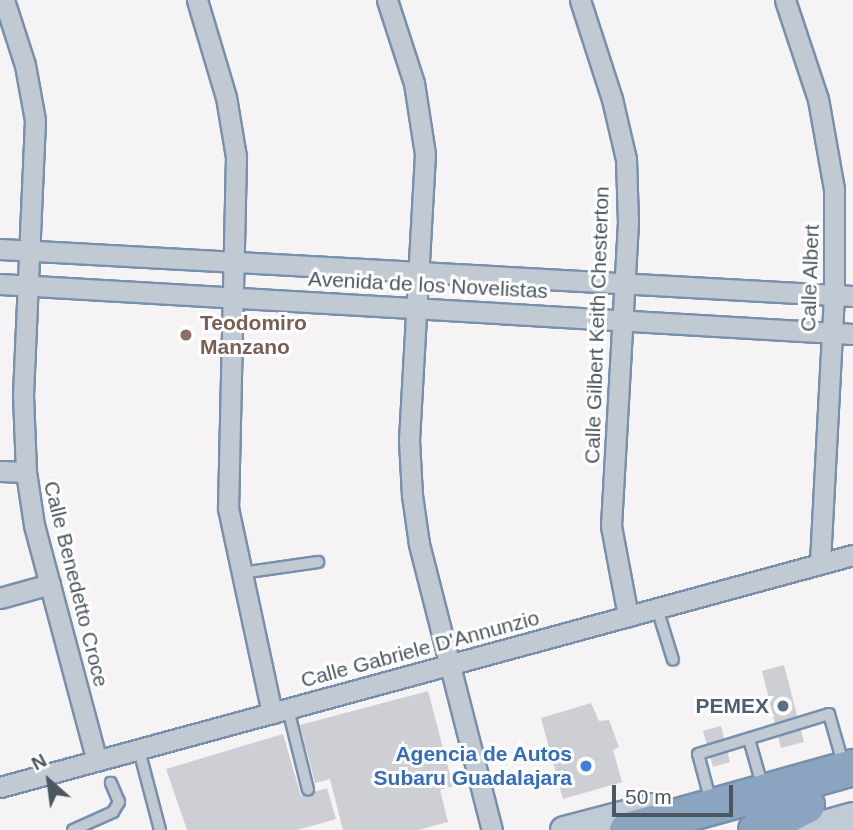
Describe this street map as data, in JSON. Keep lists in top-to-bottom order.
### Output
{
  "streets": {
    "street": [
      "Calle Albert",
      "Avenida de los Novelistas",
      "Calle Gilbert Keith Chesterton",
      "Calle Benedetto Croce",
      "Calle Gabriele D'Annunzio"
    ]
  },
  "crossings": [
    ["Calle Albert", "Avenida de los Novelistas"],
    ["Calle Albert", "Calle Gabriele D'Annunzio"],
    ["Avenida de los Novelistas", "Calle Gilbert Keith Chesterton"],
    ["Avenida de los Novelistas", "Calle Benedetto Croce"],
    ["Calle Gilbert Keith Chesterton", "Calle Gabriele D'Annunzio"],
    ["Calle Benedetto Croce", "Calle Gabriele D'Annunzio"]
  ],
  "places": ["Teodomiro Manzano", "PEMEX", "Agencia de Autos Subaru Guadalajara"],
  "scale_bar": "50 m",
  "north": "top left"
}
